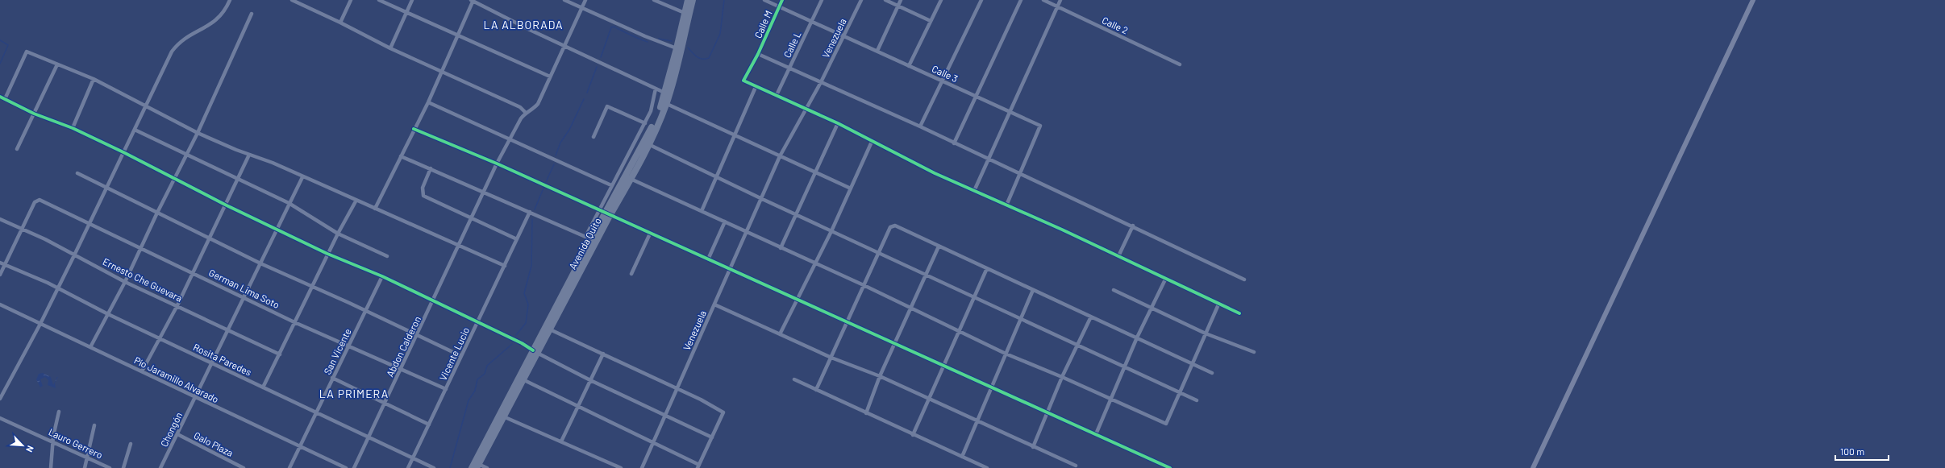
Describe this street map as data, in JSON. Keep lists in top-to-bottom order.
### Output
{
  "streets": {
    "highway": ["Avenida Quito"],
    "street": [
      "Calle M",
      "Calle 2",
      "Venezuela",
      "Calle L",
      "Calle 3",
      "Ernesto Che Guevara",
      "German Lima Soto",
      "Abdon Calderon",
      "San Vicente",
      "Vicente Lucio",
      "Rosita Paredes",
      "Pío Jaramillo Alvarado",
      "Chongón",
      "Lauro Gerrero",
      "Galo Plaza"
    ]
  },
  "crossings": [
    ["Calle M", "Calle 3"],
    ["Venezuela", "Calle 3"],
    ["Calle L", "Calle 3"],
    ["Ernesto Che Guevara", "German Lima Soto"],
    ["Ernesto Che Guevara", "Chongón"],
    ["German Lima Soto", "Abdon Calderon"],
    ["German Lima Soto", "San Vicente"],
    ["German Lima Soto", "Vicente Lucio"],
    ["German Lima Soto", "Chongón"],
    ["Abdon Calderon", "Rosita Paredes"],
    ["San Vicente", "Rosita Paredes"],
    ["San Vicente", "Pío Jaramillo Alvarado"],
    ["Vicente Lucio", "Rosita Paredes"],
    ["Rosita Paredes", "Chongón"],
    ["Pío Jaramillo Alvarado", "Chongón"],
    ["Chongón", "Galo Plaza"]
  ],
  "districts": ["LA ALBORADA", "LA PRIMERA"],
  "scale_bar": "100 m",
  "north": "bottom right"
}
